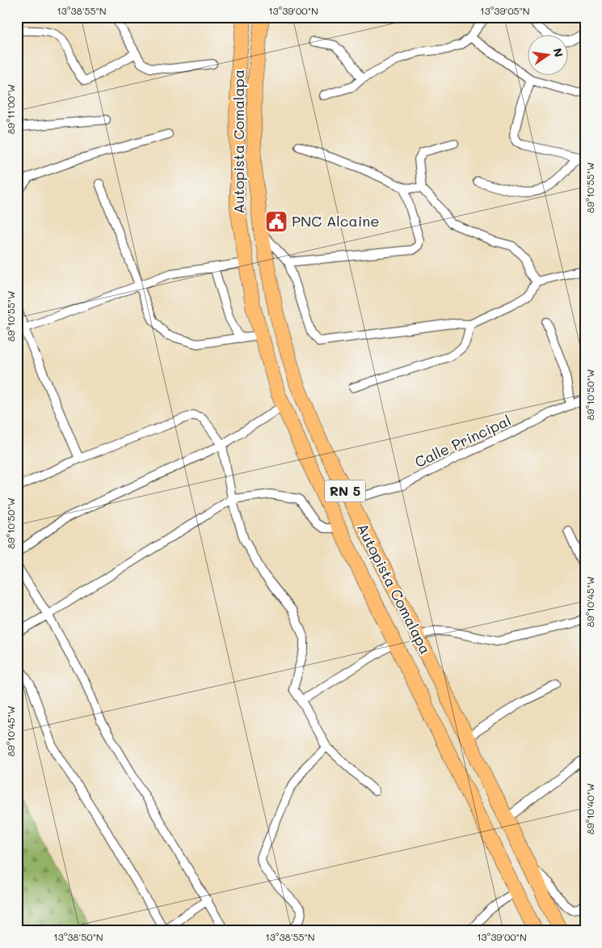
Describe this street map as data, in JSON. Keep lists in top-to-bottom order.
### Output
{
  "streets": {
    "highway": ["Autopista Comalapa", "RN 5"],
    "street": ["Calle Principal"]
  },
  "crossings": [
    ["Autopista Comalapa", "Calle Principal"]
  ],
  "places": {
    "public building": ["PNC Alcaine"]
  },
  "north": "right",
  "coordinates": [
    "13°38'55\"N",
    "13°39'00\"N",
    "13°39'05\"N",
    "89°11'00\"W",
    "89°10'55\"W",
    "89°10'50\"W",
    "89°10'45\"W",
    "89°10'40\"W",
    "13°38'50\"N"
  ]
}
